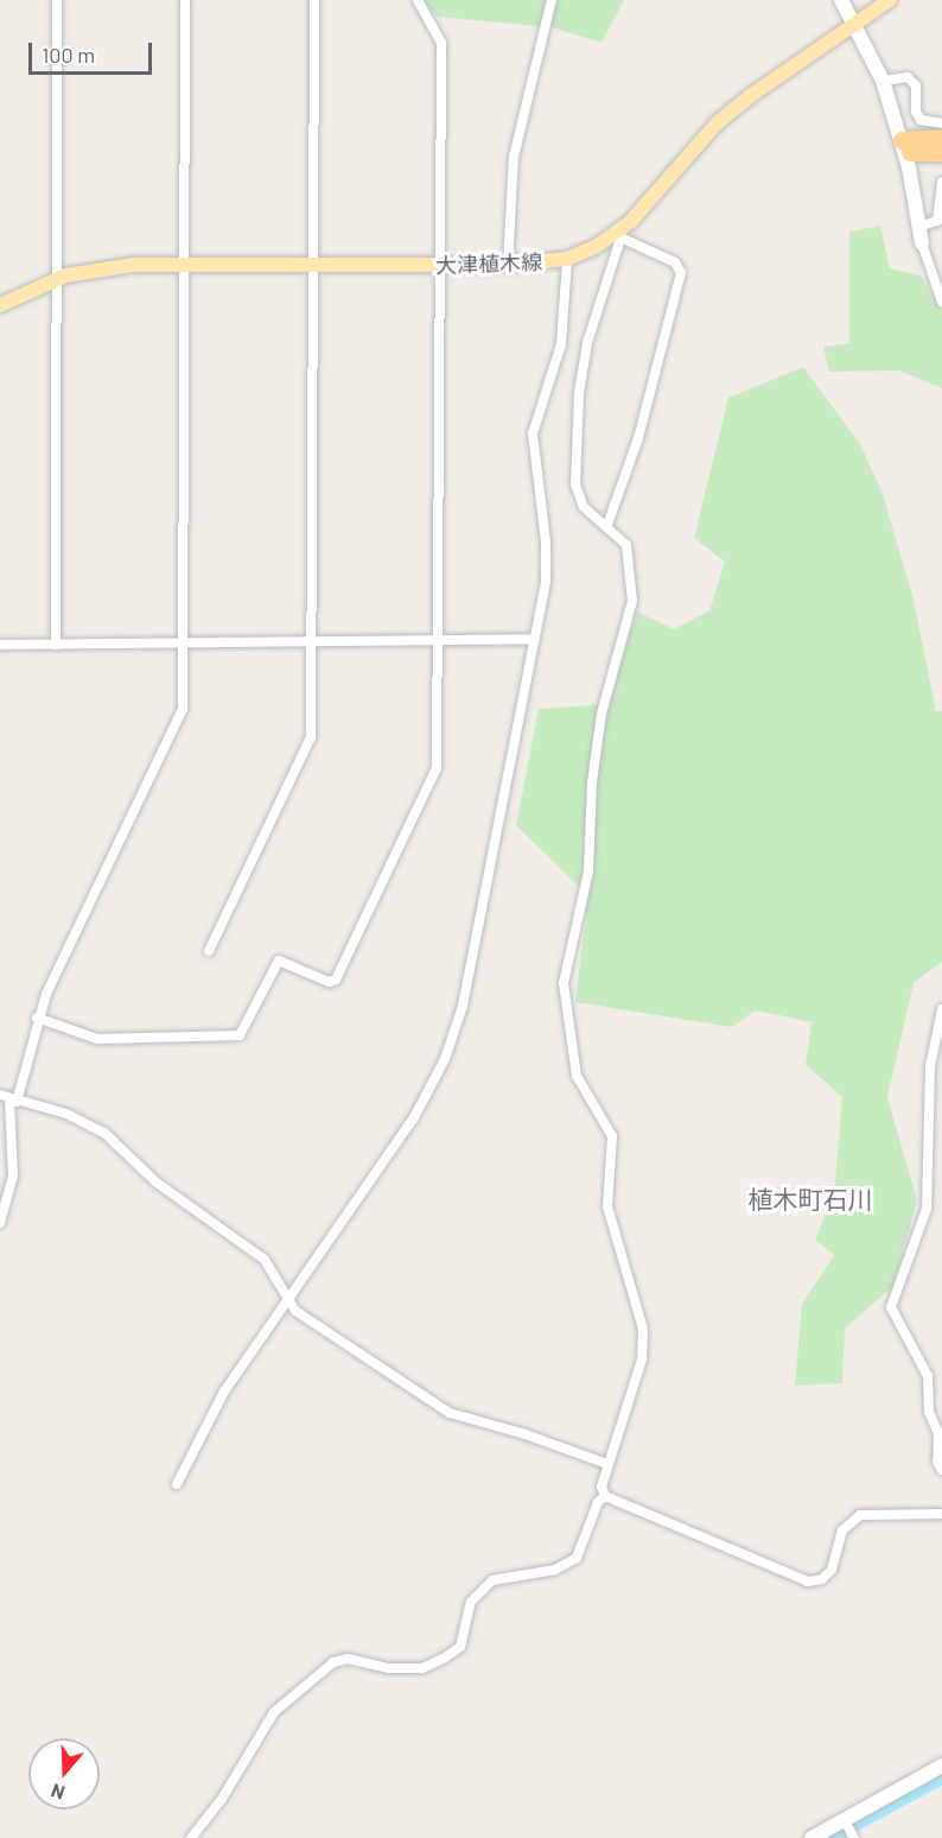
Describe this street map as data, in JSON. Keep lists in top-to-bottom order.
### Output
{
  "streets": {
    "main road": ["大津植木線"]
  },
  "districts": ["植木町石川"],
  "scale_bar": "100 m",
  "north": "bottom"
}
